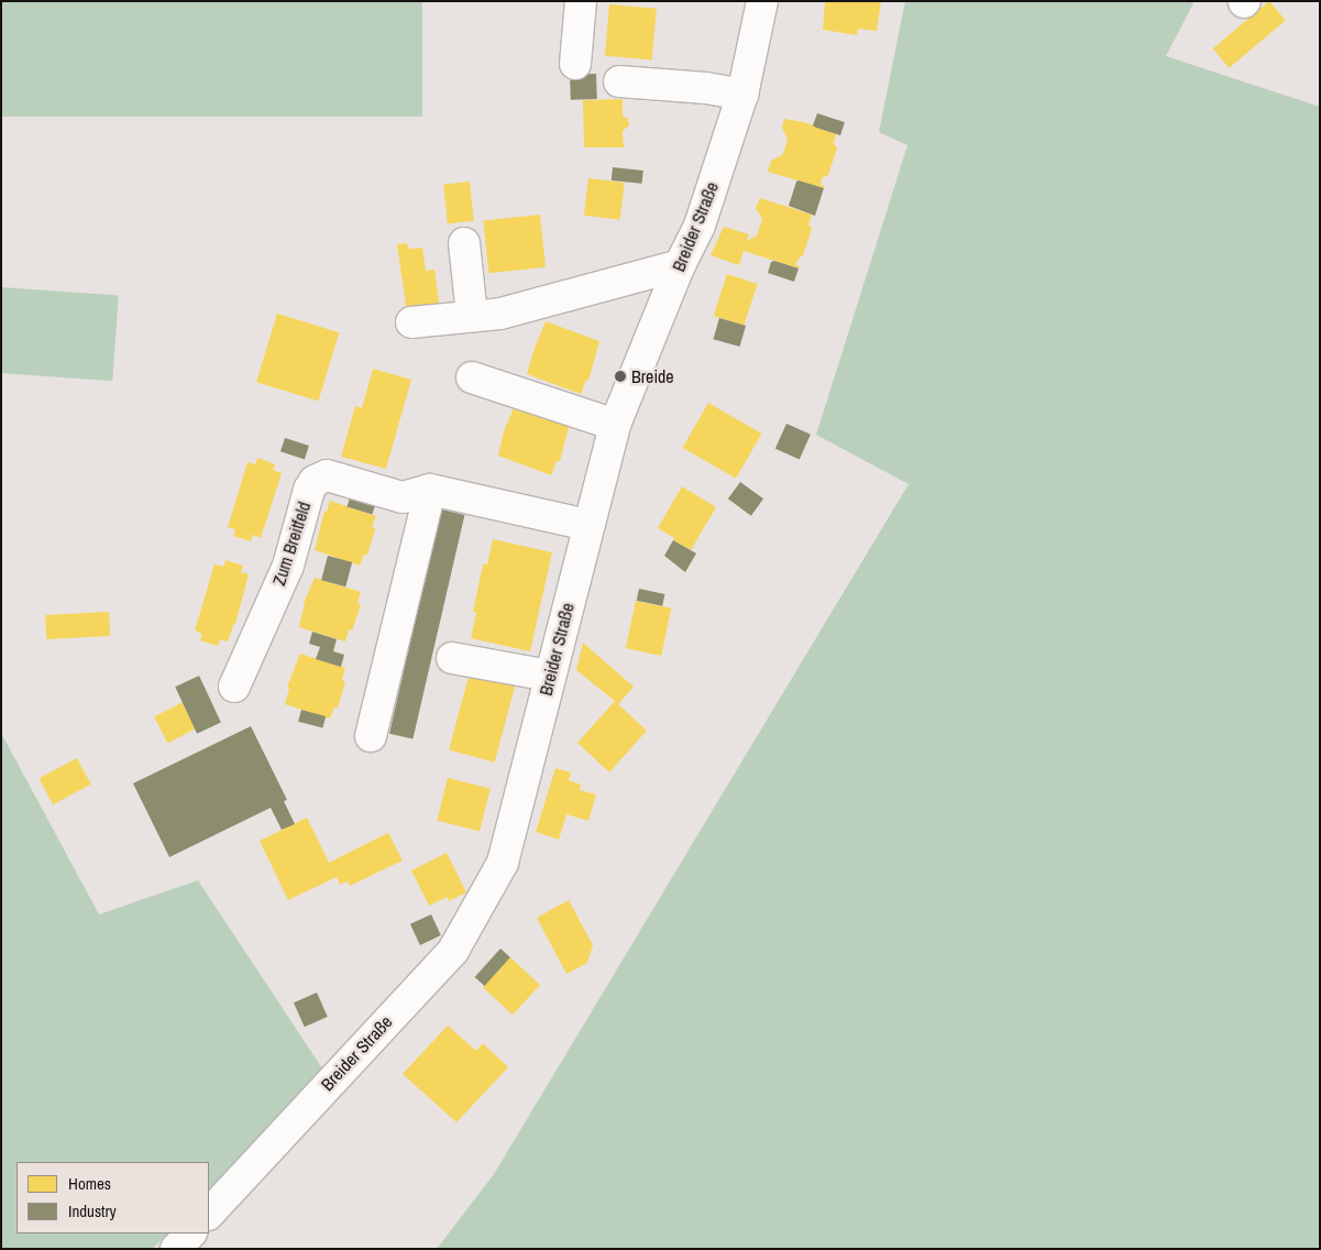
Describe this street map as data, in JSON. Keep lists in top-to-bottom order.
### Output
{
  "streets": {
    "street": ["Breider Straße", "Zum Breitfeld"]
  },
  "crossings": [
    ["Breider Straße", "Zum Breitfeld"]
  ],
  "places": ["Breide"],
  "legend": ["Homes", "Industry"]
}
